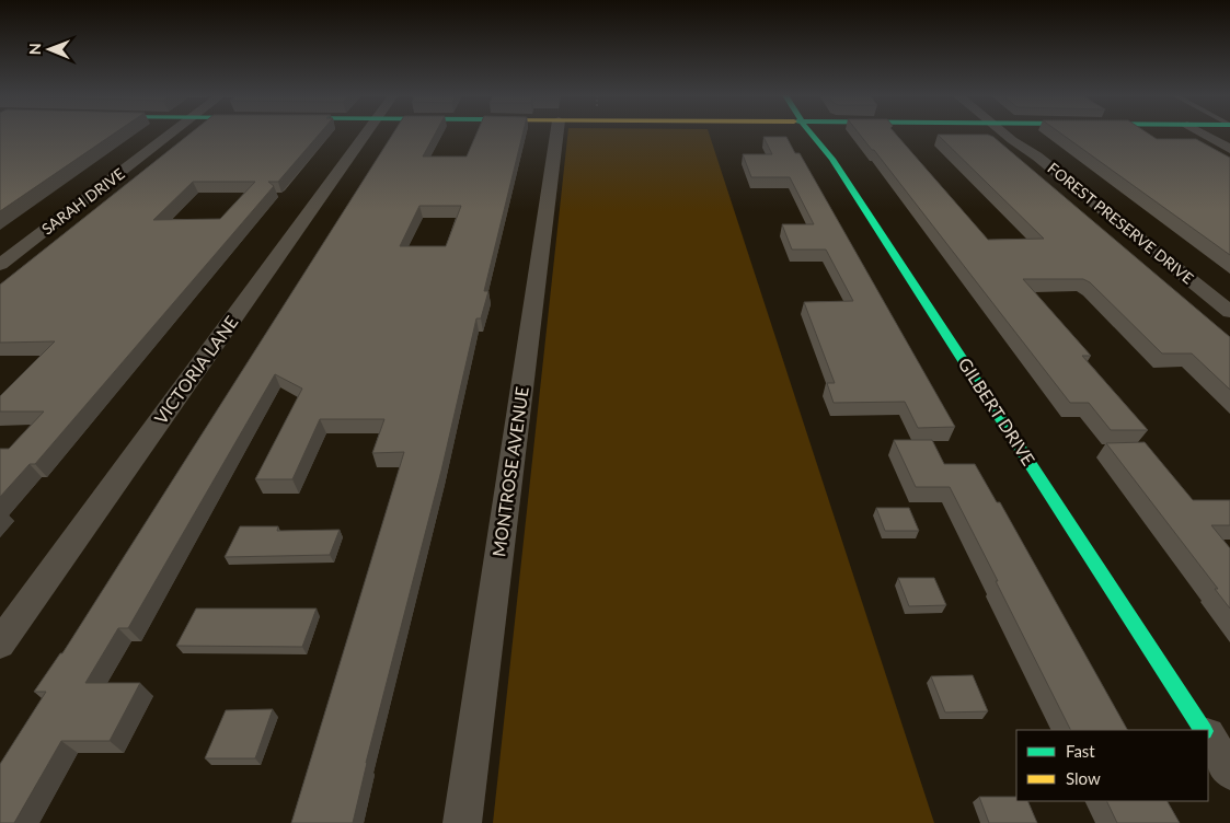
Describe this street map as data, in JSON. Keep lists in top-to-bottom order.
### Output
{
  "streets": {
    "street": [
      "SARAH DRIVE",
      "FOREST PRESERVE DRIVE",
      "VICTORIA LANE",
      "GILBERT DRIVE",
      "MONTROSE AVENUE"
    ]
  },
  "legend": ["Fast", "Slow"],
  "north": "left"
}
